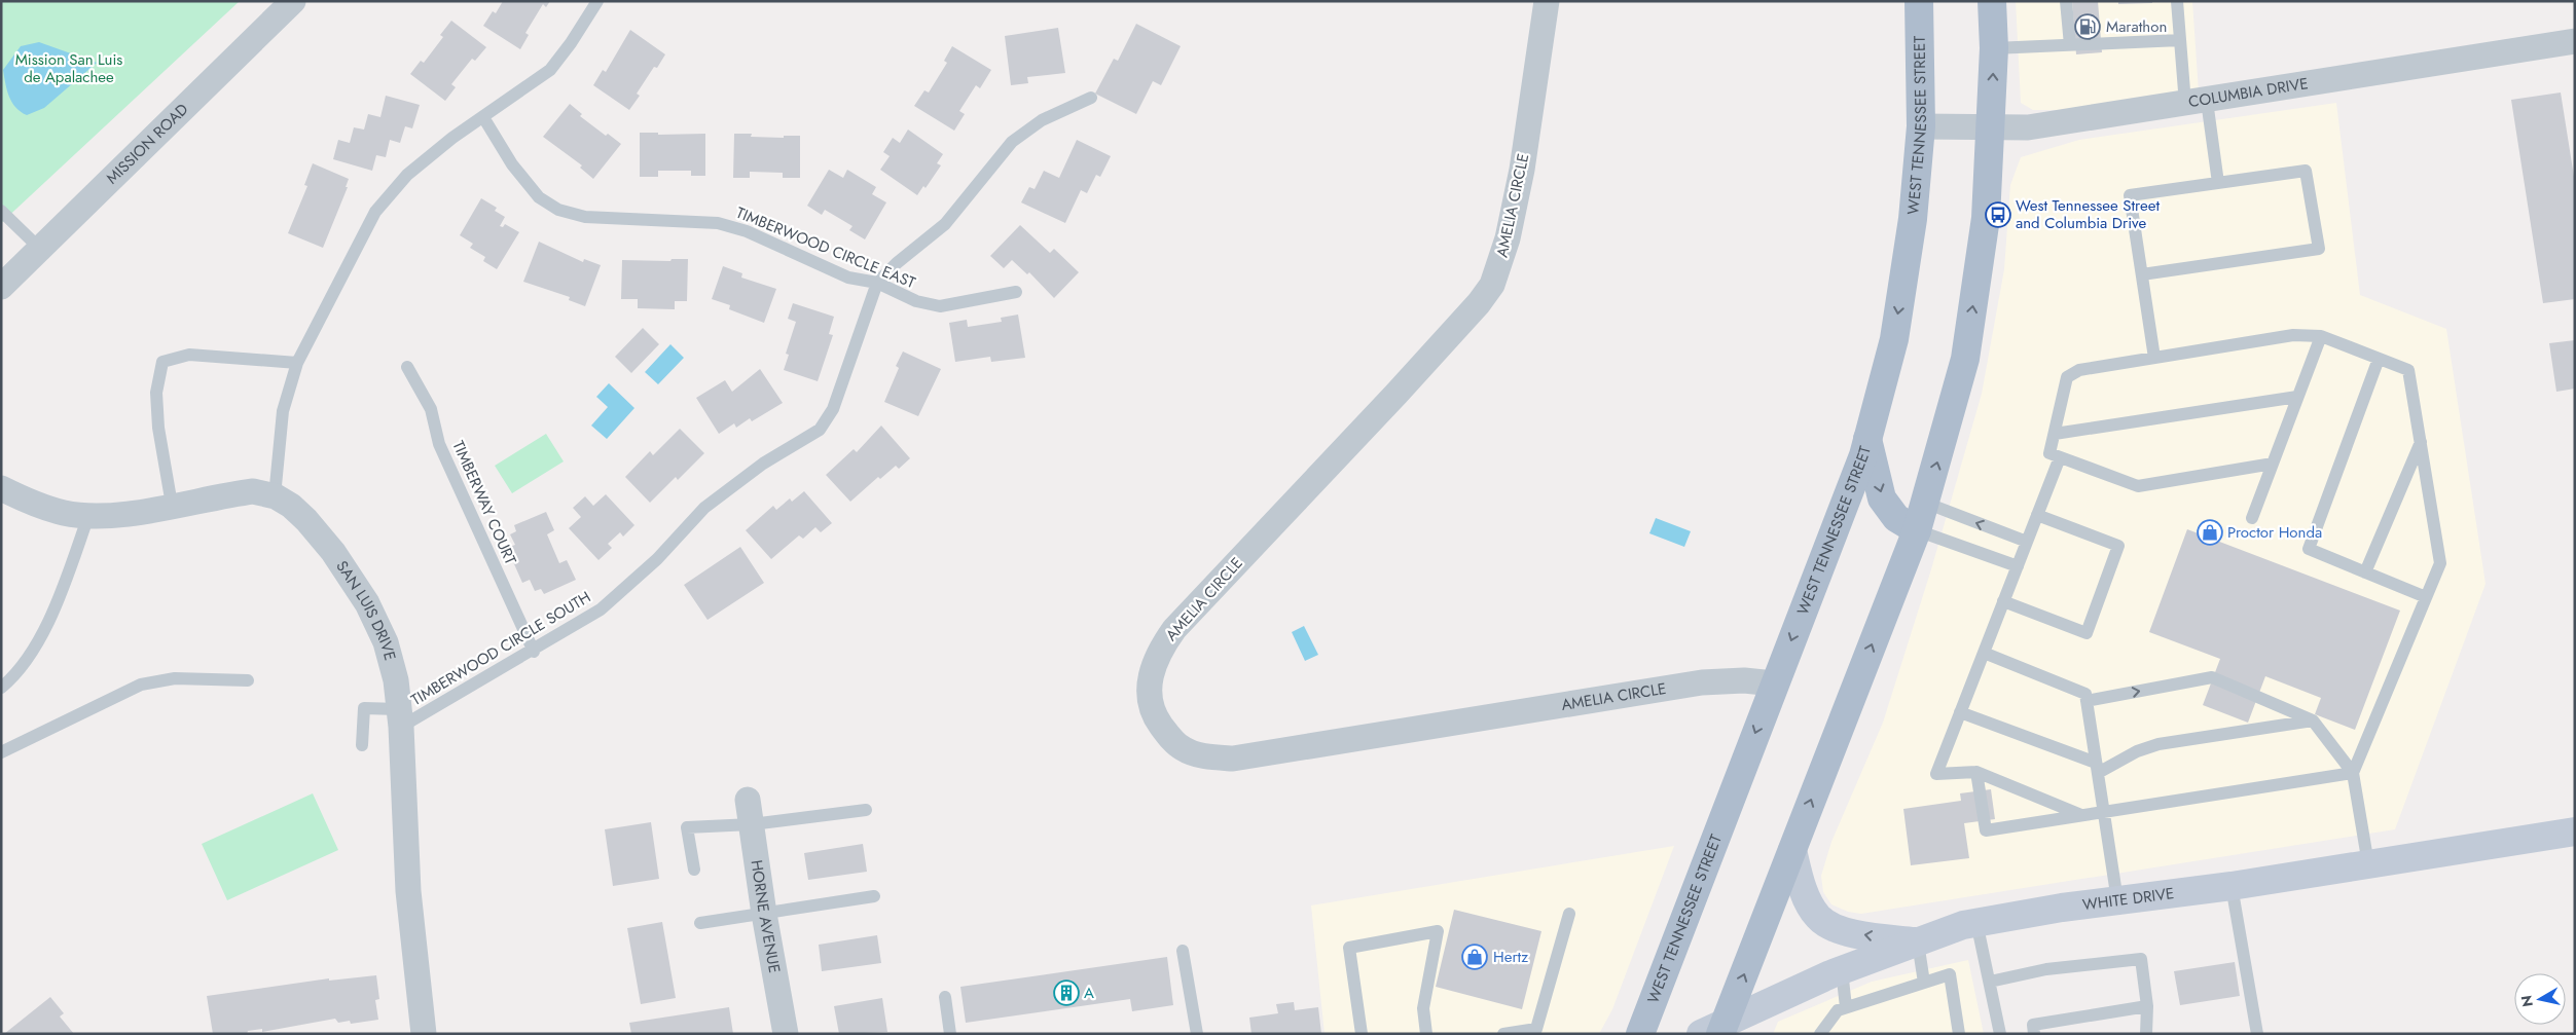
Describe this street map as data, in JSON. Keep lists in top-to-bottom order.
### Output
{
  "streets": {
    "main road": ["WEST TENNESSEE STREET"],
    "street": [
      "COLUMBIA DRIVE",
      "MISSION ROAD",
      "AMELIA CIRCLE",
      "SAN LUIS DRIVE",
      "WHITE DRIVE",
      "HORNE AVENUE"
    ],
    "lane": ["TIMBERWOOD CIRCLE EAST", "TIMBERWAY COURT", "TIMBERWOOD CIRCLE SOUTH"]
  },
  "crossings": [
    ["COLUMBIA DRIVE", "WEST TENNESSEE STREET"],
    ["WEST TENNESSEE STREET", "AMELIA CIRCLE"],
    ["TIMBERWOOD CIRCLE EAST", "TIMBERWOOD CIRCLE SOUTH"],
    ["TIMBERWAY COURT", "TIMBERWOOD CIRCLE SOUTH"],
    ["SAN LUIS DRIVE", "TIMBERWOOD CIRCLE SOUTH"]
  ],
  "parks": ["Mission San Luis de Apalachee"],
  "places": {
    "fuel station": ["Marathon"],
    "bus stop": ["West Tennessee Street and Columbia Drive"],
    "shop": ["Proctor Honda", "Hertz"],
    "building": ["A"]
  },
  "north": "left"
}
